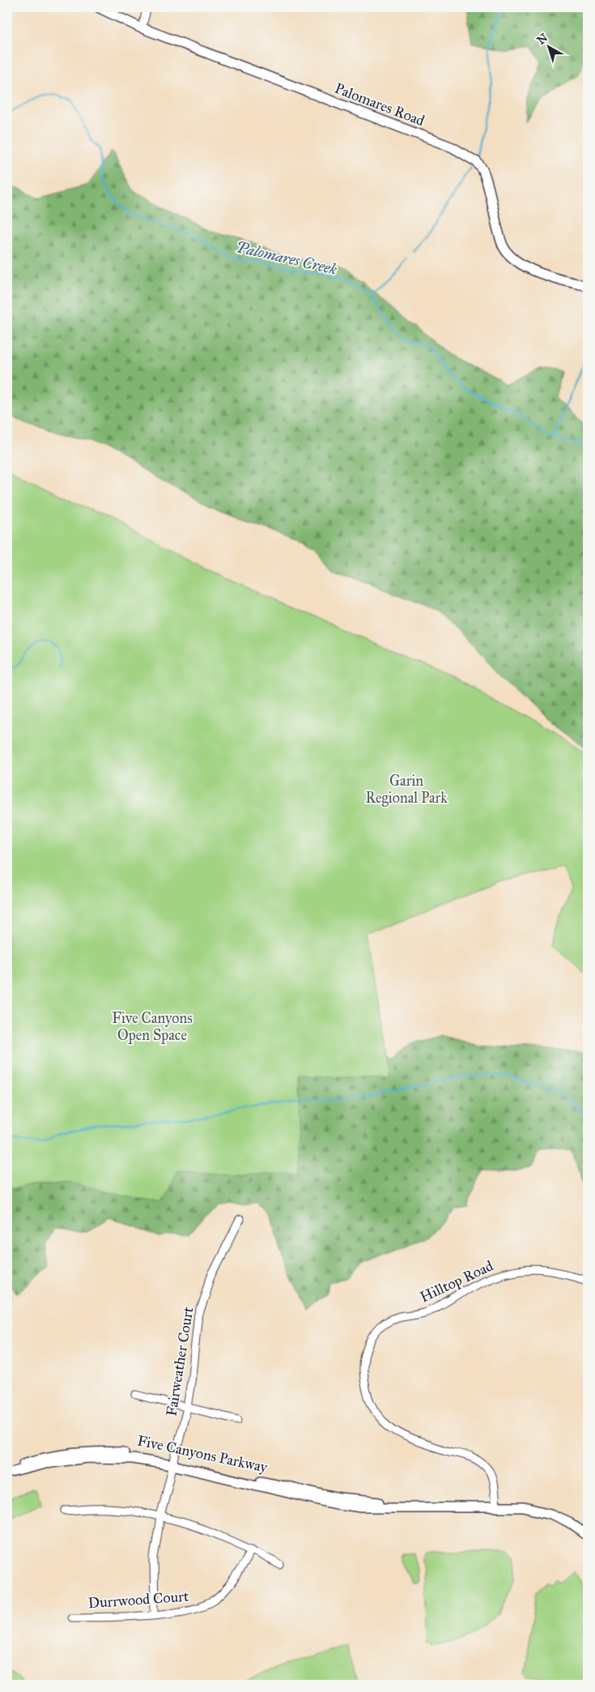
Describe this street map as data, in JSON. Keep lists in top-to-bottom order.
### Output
{
  "streets": {
    "main road": ["Palomares Road", "Five Canyons Parkway"],
    "street": ["Hilltop Road", "Fairweather Court", "Durrwood Court"]
  },
  "crossings": [
    ["Hilltop Road", "Five Canyons Parkway"],
    ["Fairweather Court", "Five Canyons Parkway"],
    ["Fairweather Court", "Durrwood Court"]
  ],
  "water": ["Palomares Creek"],
  "parks": ["Garin Regional Park", "Five Canyons Open Space"],
  "north": "top left"
}
